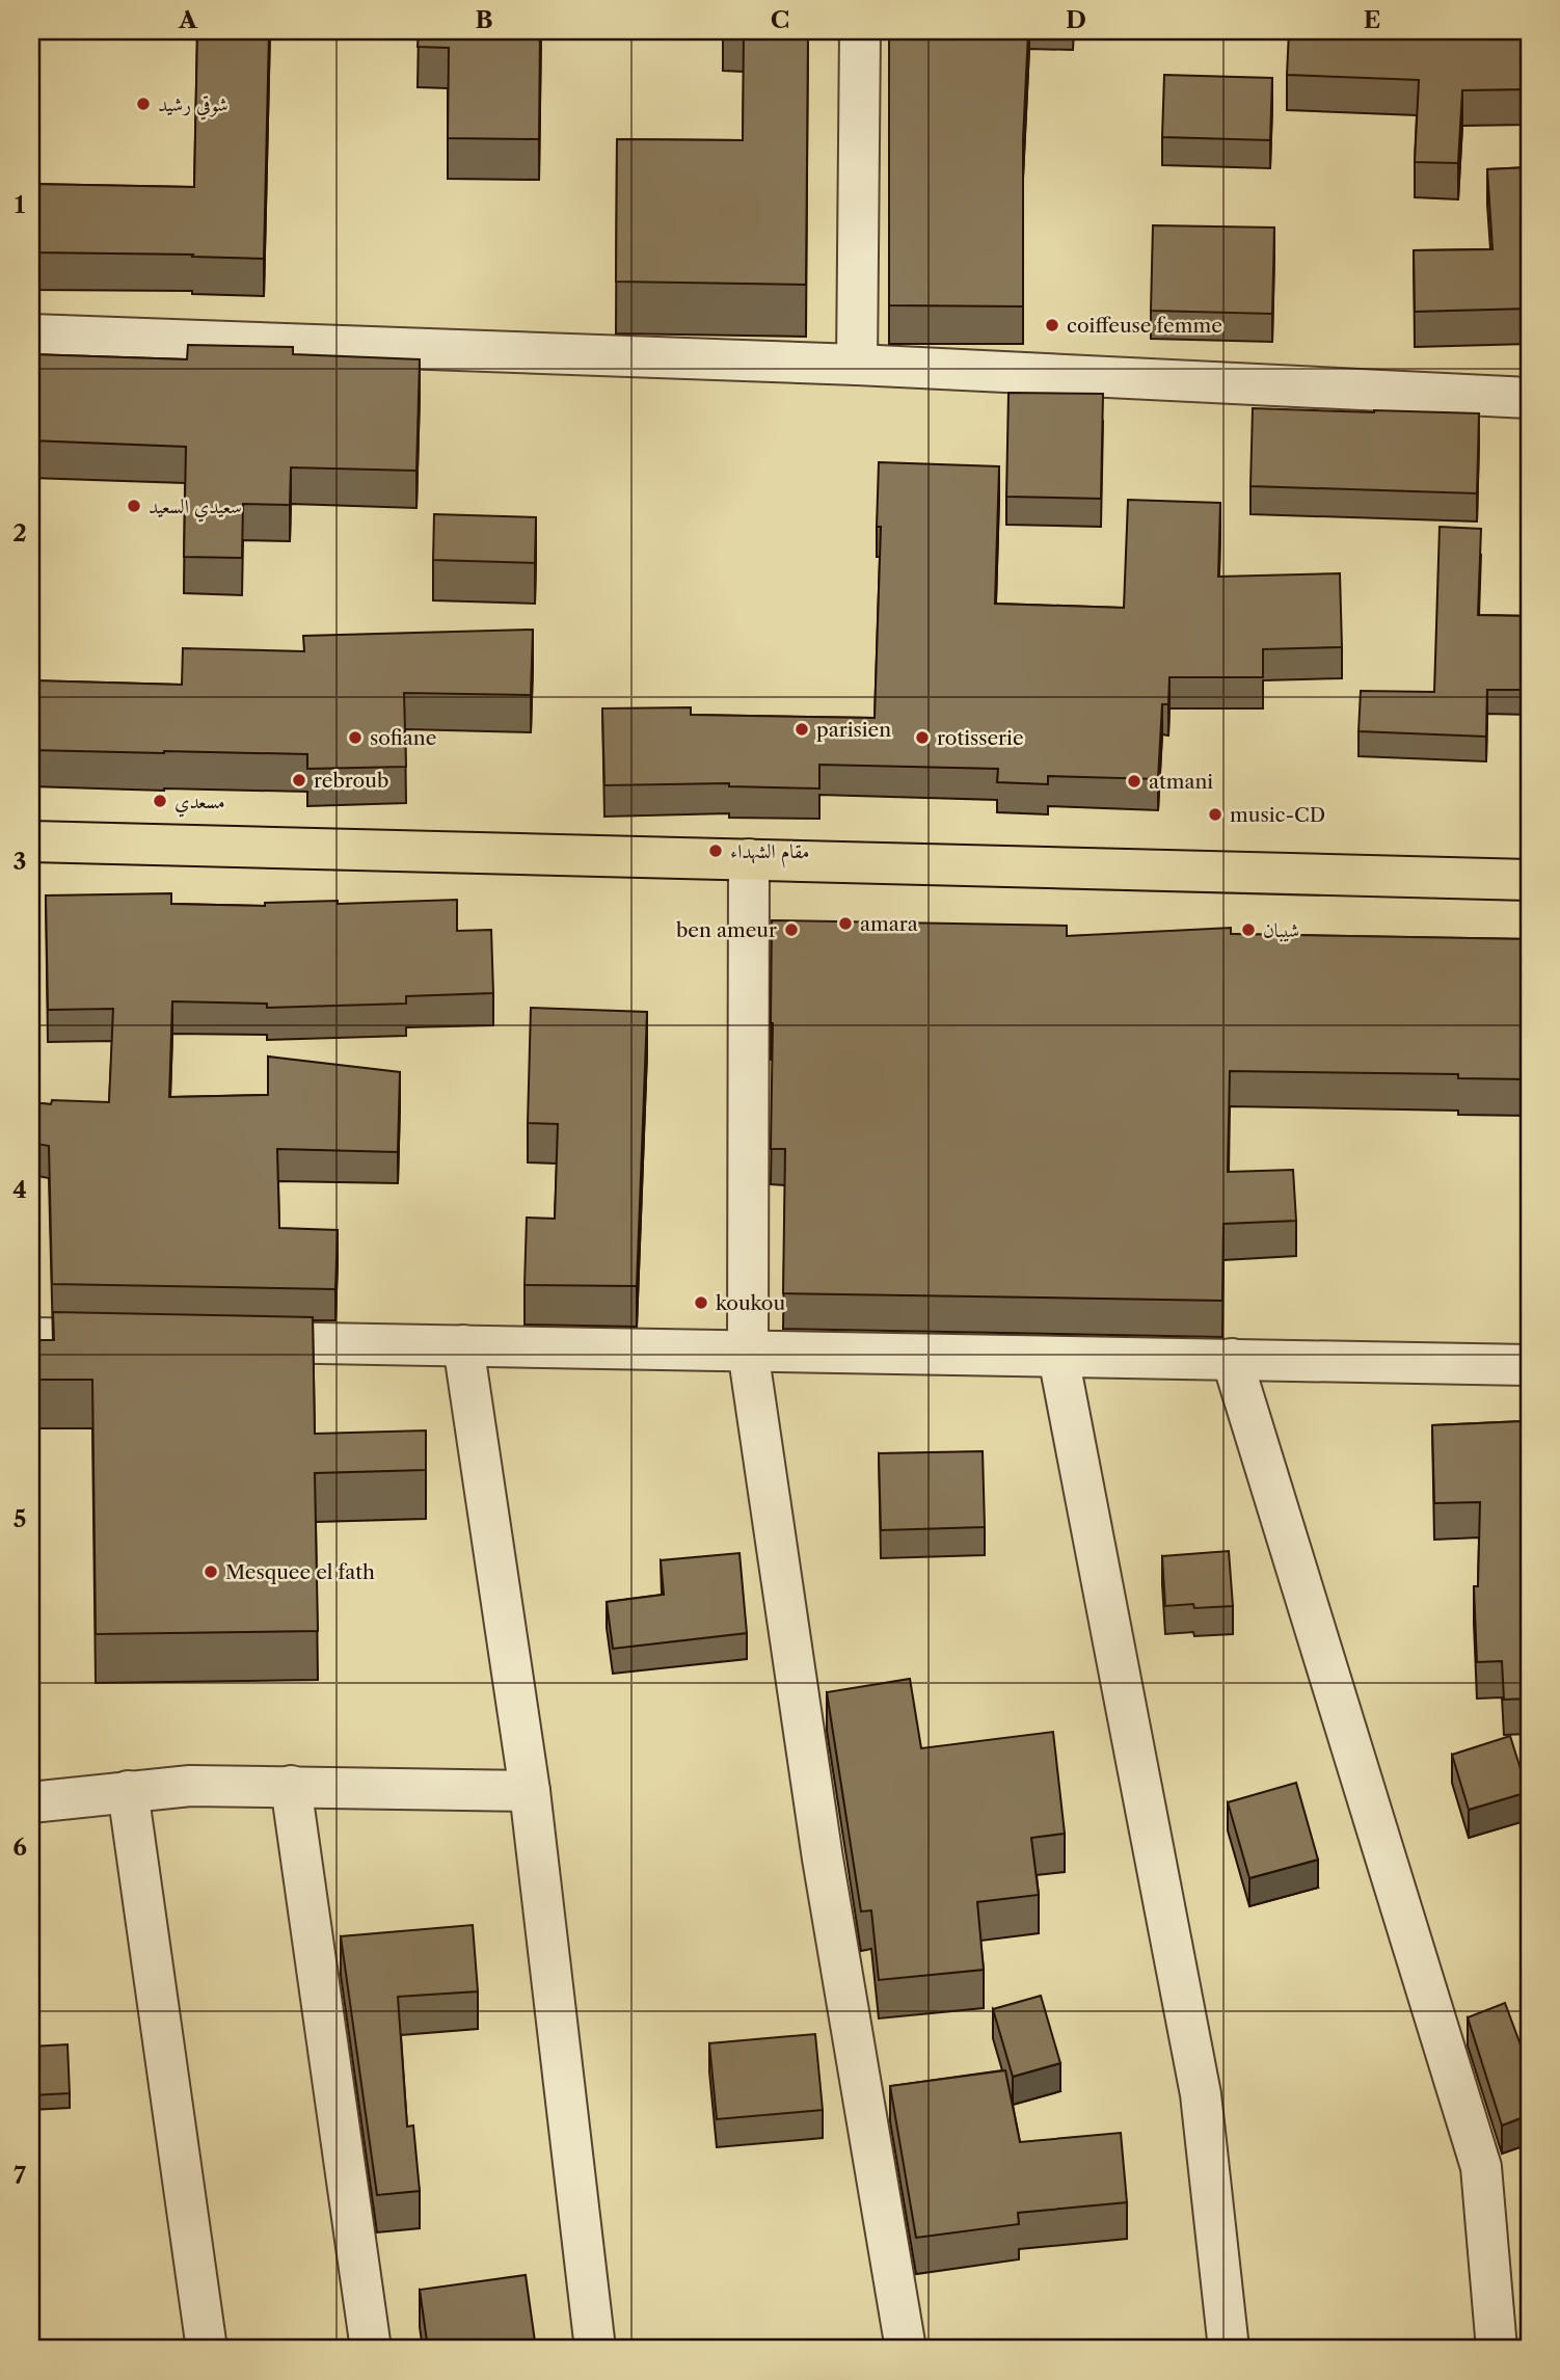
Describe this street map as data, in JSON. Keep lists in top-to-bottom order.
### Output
{
  "places": [
    "شوقي رشيد",
    "coiffeuse femme",
    "سعيدي السعيد",
    "parisien",
    "sofiane",
    "rotisserie",
    "rebroub",
    "atmani",
    "مسعدي",
    "music-CD",
    "مقام الشهداء",
    "amara",
    "ben ameur",
    "شيبان",
    "koukou",
    "Mesquee el fath"
  ],
  "grid": {
    "columns": [
      "A",
      "B",
      "C",
      "D",
      "E"
    ],
    "rows": [
      "1",
      "2",
      "3",
      "4",
      "5",
      "6",
      "7"
    ]
  }
}
